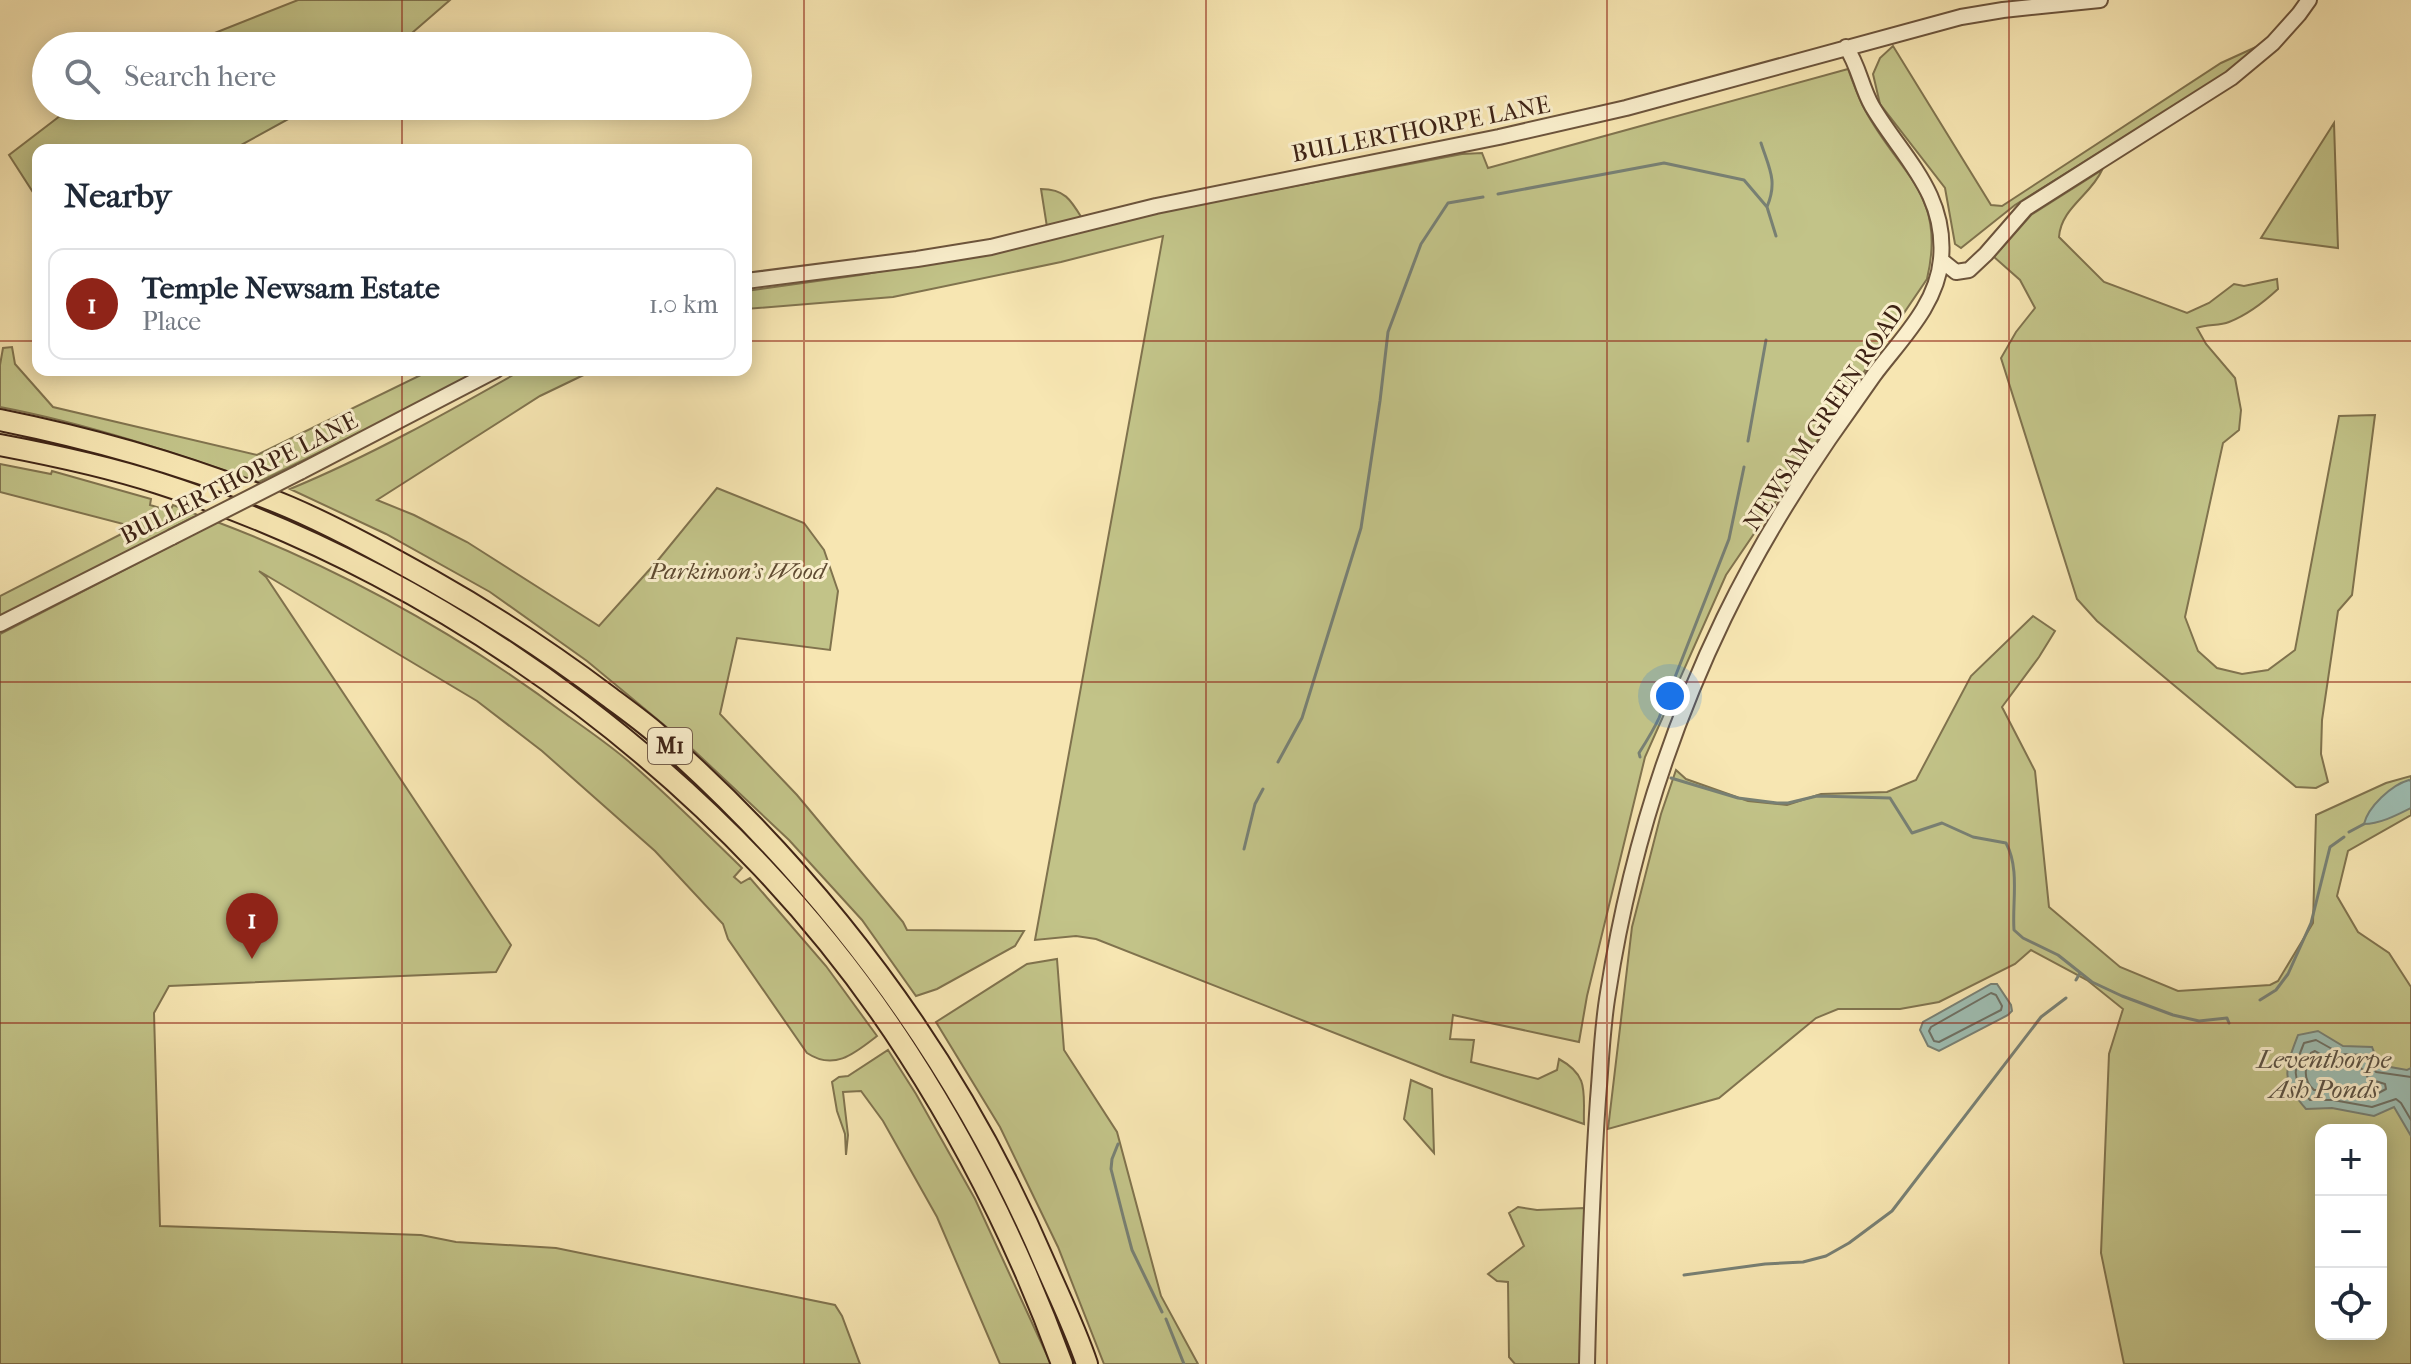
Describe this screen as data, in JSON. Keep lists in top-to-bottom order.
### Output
{
  "streets": {
    "highway": ["M1"],
    "street": ["BULLERTHORPE LANE", "NEWSAM GREEN ROAD"]
  },
  "water": ["Leventhorpe Ash Ponds"],
  "parks": ["Parkinson's Wood"],
  "page": {
    "search": "Search here",
    "heading": "Nearby",
    "list": [
      {
        "mark": "1",
        "name": "Temple Newsam Estate",
        "note": "Place",
        "value": "1.0 km"
      }
    ],
    "pins": "1",
    "map_buttons": ["+", "−"]
  }
}
